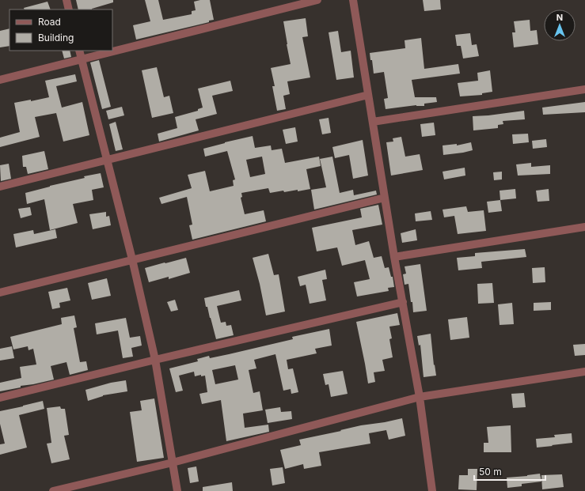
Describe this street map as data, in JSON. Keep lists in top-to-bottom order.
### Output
{
  "legend": ["Road", "Building"],
  "scale_bar": "50 m",
  "north": "top"
}
